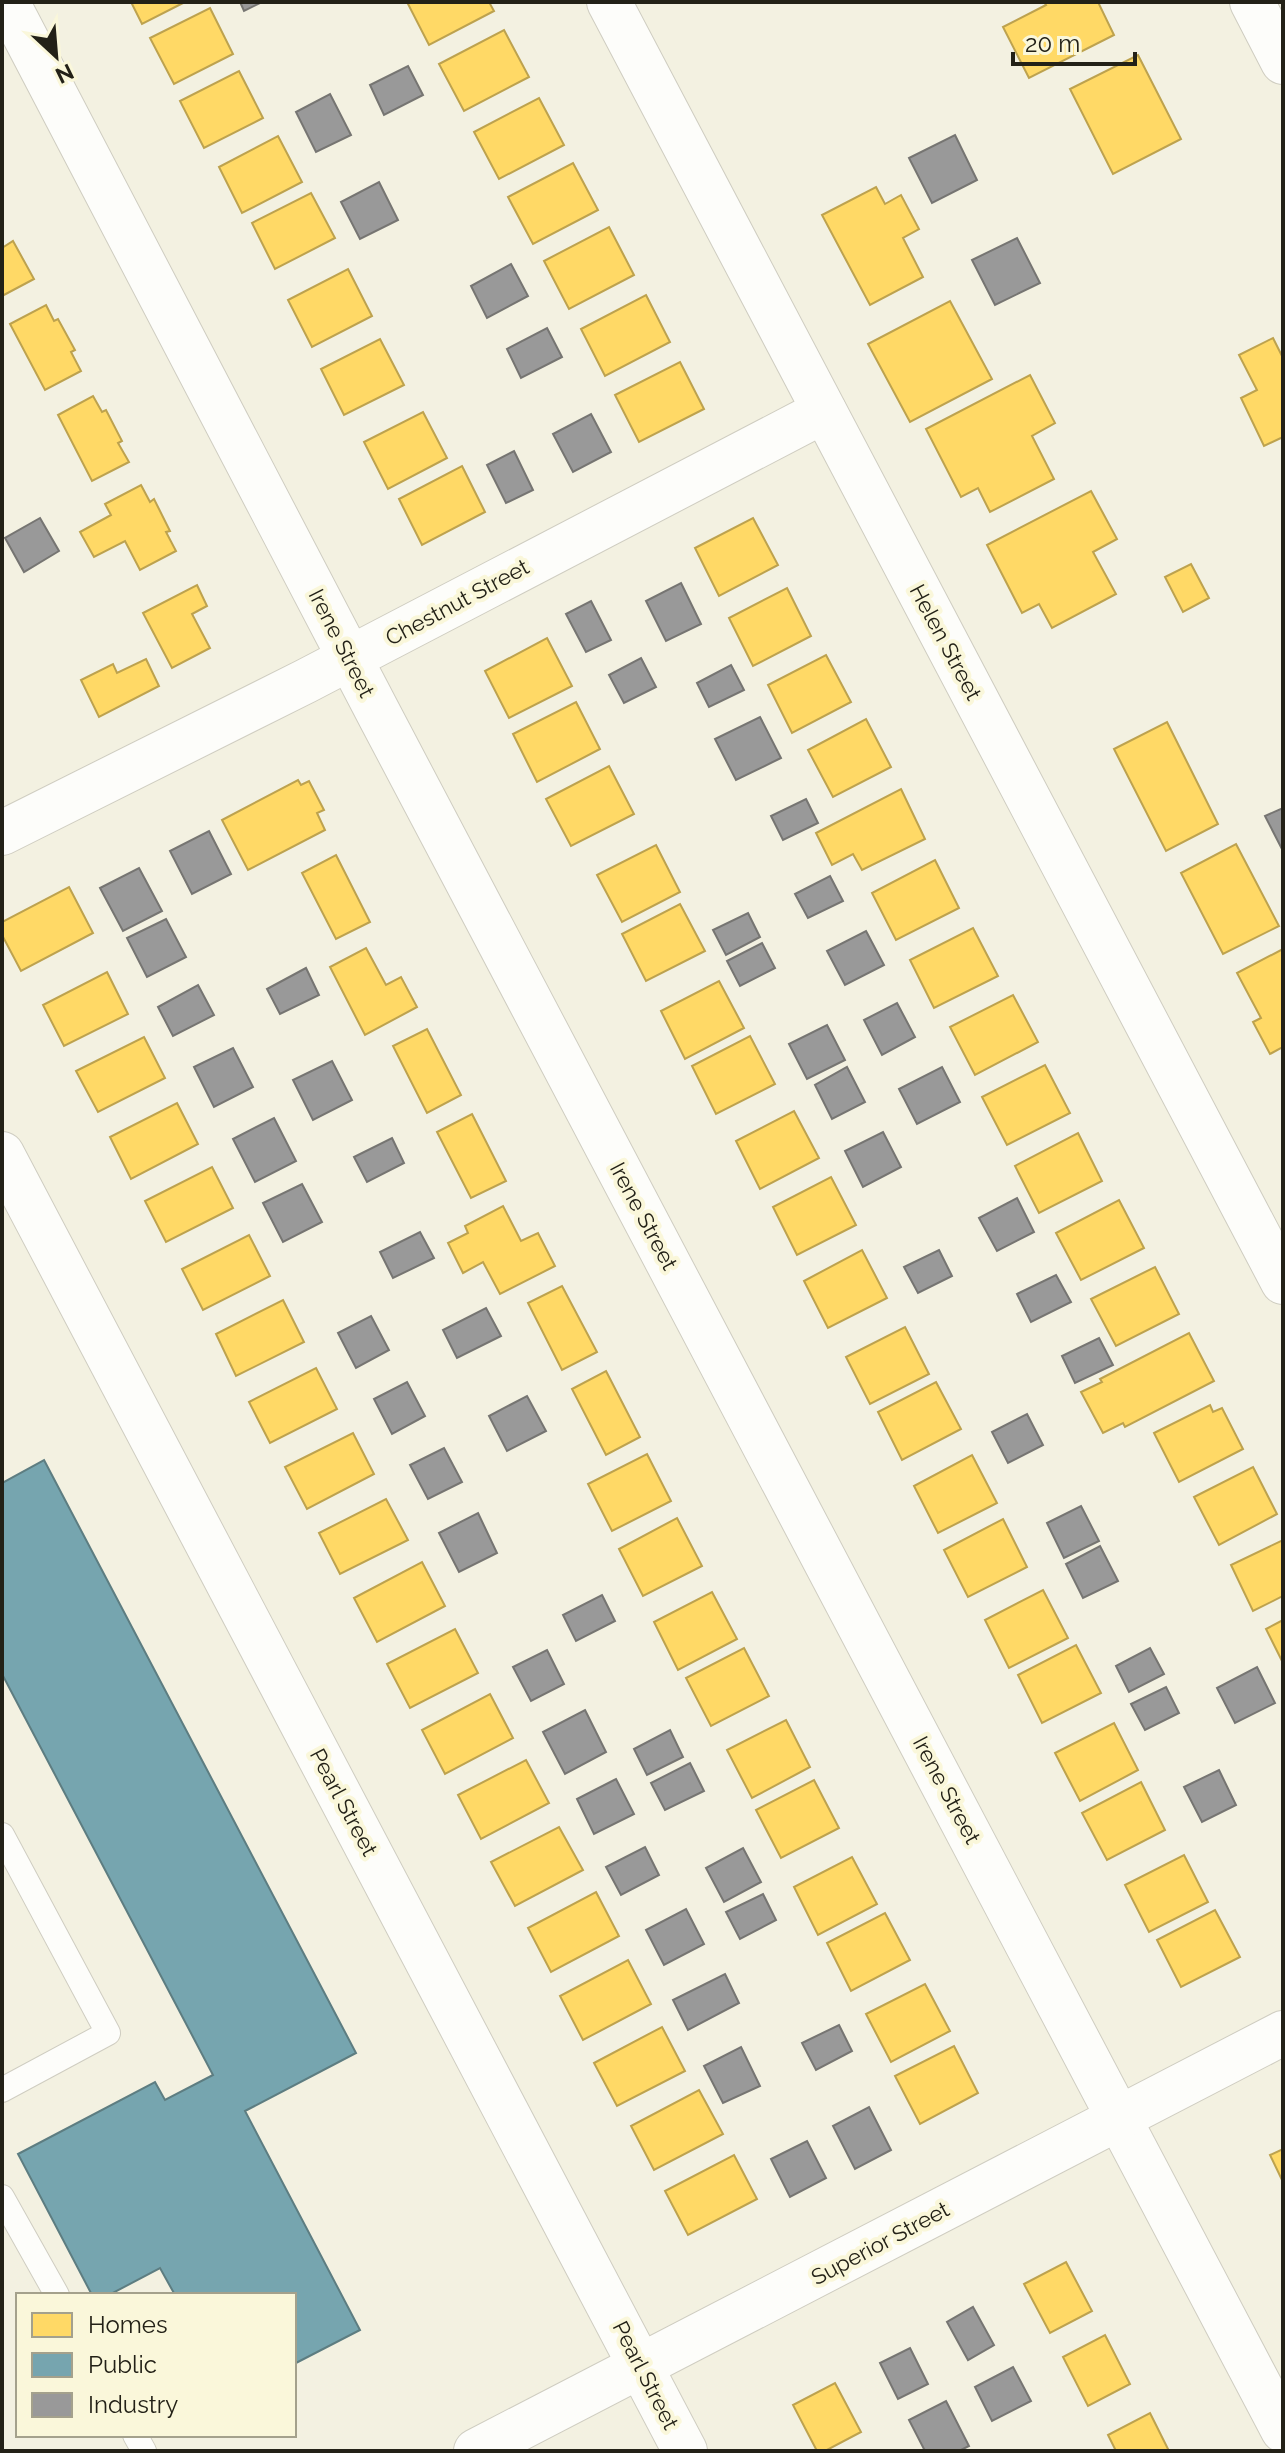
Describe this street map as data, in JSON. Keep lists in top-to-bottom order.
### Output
{
  "streets": {
    "street": [
      "Chestnut Street",
      "Helen Street",
      "Irene Street",
      "Pearl Street",
      "Superior Street"
    ]
  },
  "crossings": [
    ["Chestnut Street", "Helen Street"],
    ["Chestnut Street", "Irene Street"],
    ["Irene Street", "Superior Street"],
    ["Pearl Street", "Superior Street"]
  ],
  "legend": ["Homes", "Public", "Industry"],
  "scale_bar": "20 m",
  "north": "bottom right"
}
